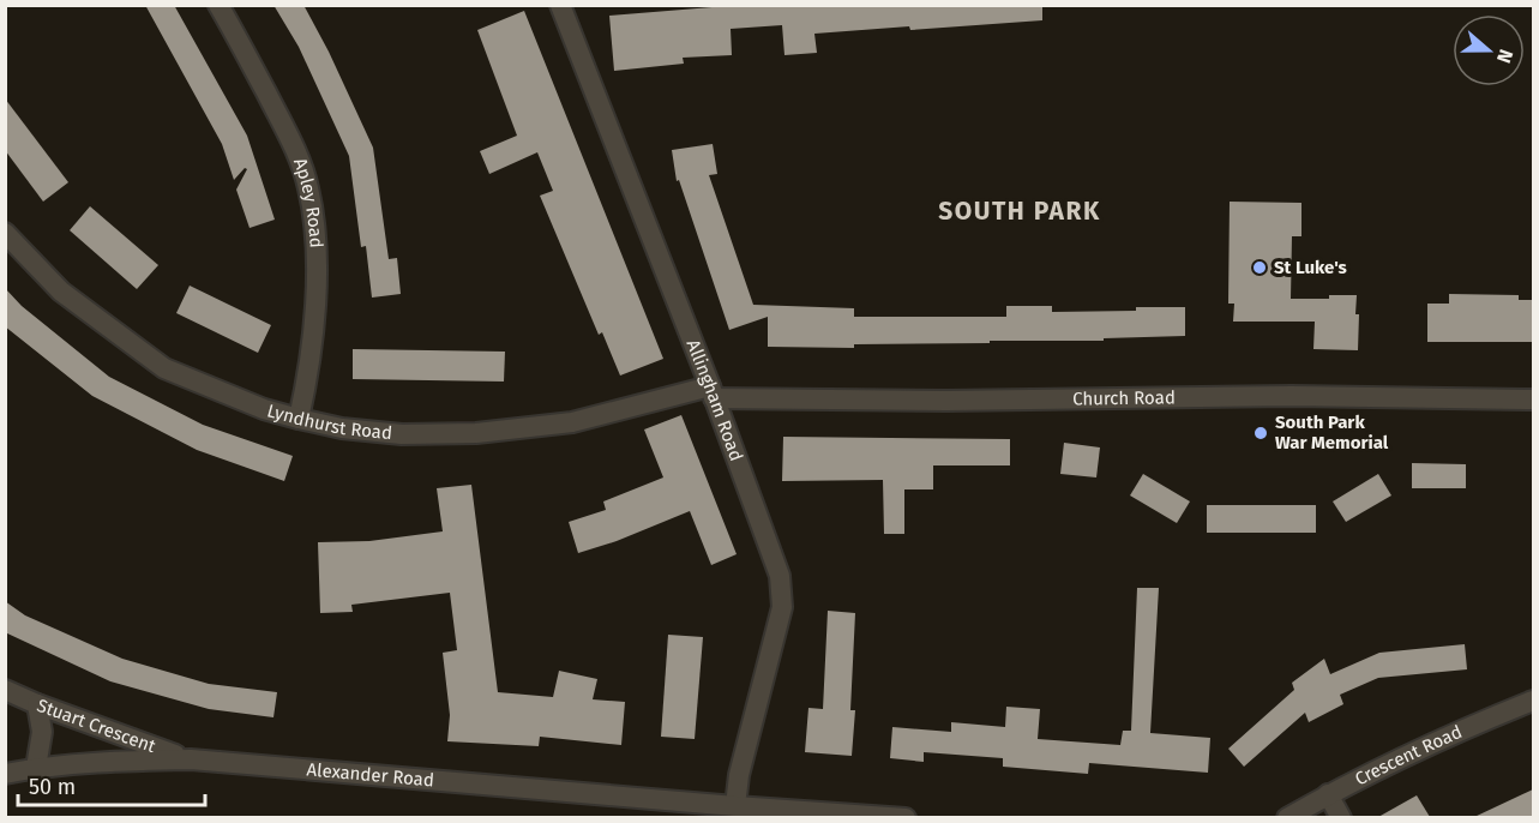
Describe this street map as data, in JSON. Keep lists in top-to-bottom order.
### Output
{
  "streets": {
    "street": [
      "Apley Road",
      "Church Road",
      "Allingham Road",
      "Lyndhurst Road",
      "Stuart Crescent",
      "Crescent Road",
      "Alexander Road"
    ]
  },
  "crossings": [
    ["Apley Road", "Lyndhurst Road"],
    ["Church Road", "Allingham Road"],
    ["Church Road", "Lyndhurst Road"],
    ["Allingham Road", "Lyndhurst Road"],
    ["Allingham Road", "Alexander Road"],
    ["Stuart Crescent", "Alexander Road"]
  ],
  "districts": ["SOUTH PARK"],
  "places": ["St Luke's", "South Park War Memorial"],
  "scale_bar": "50 m",
  "north": "right"
}
